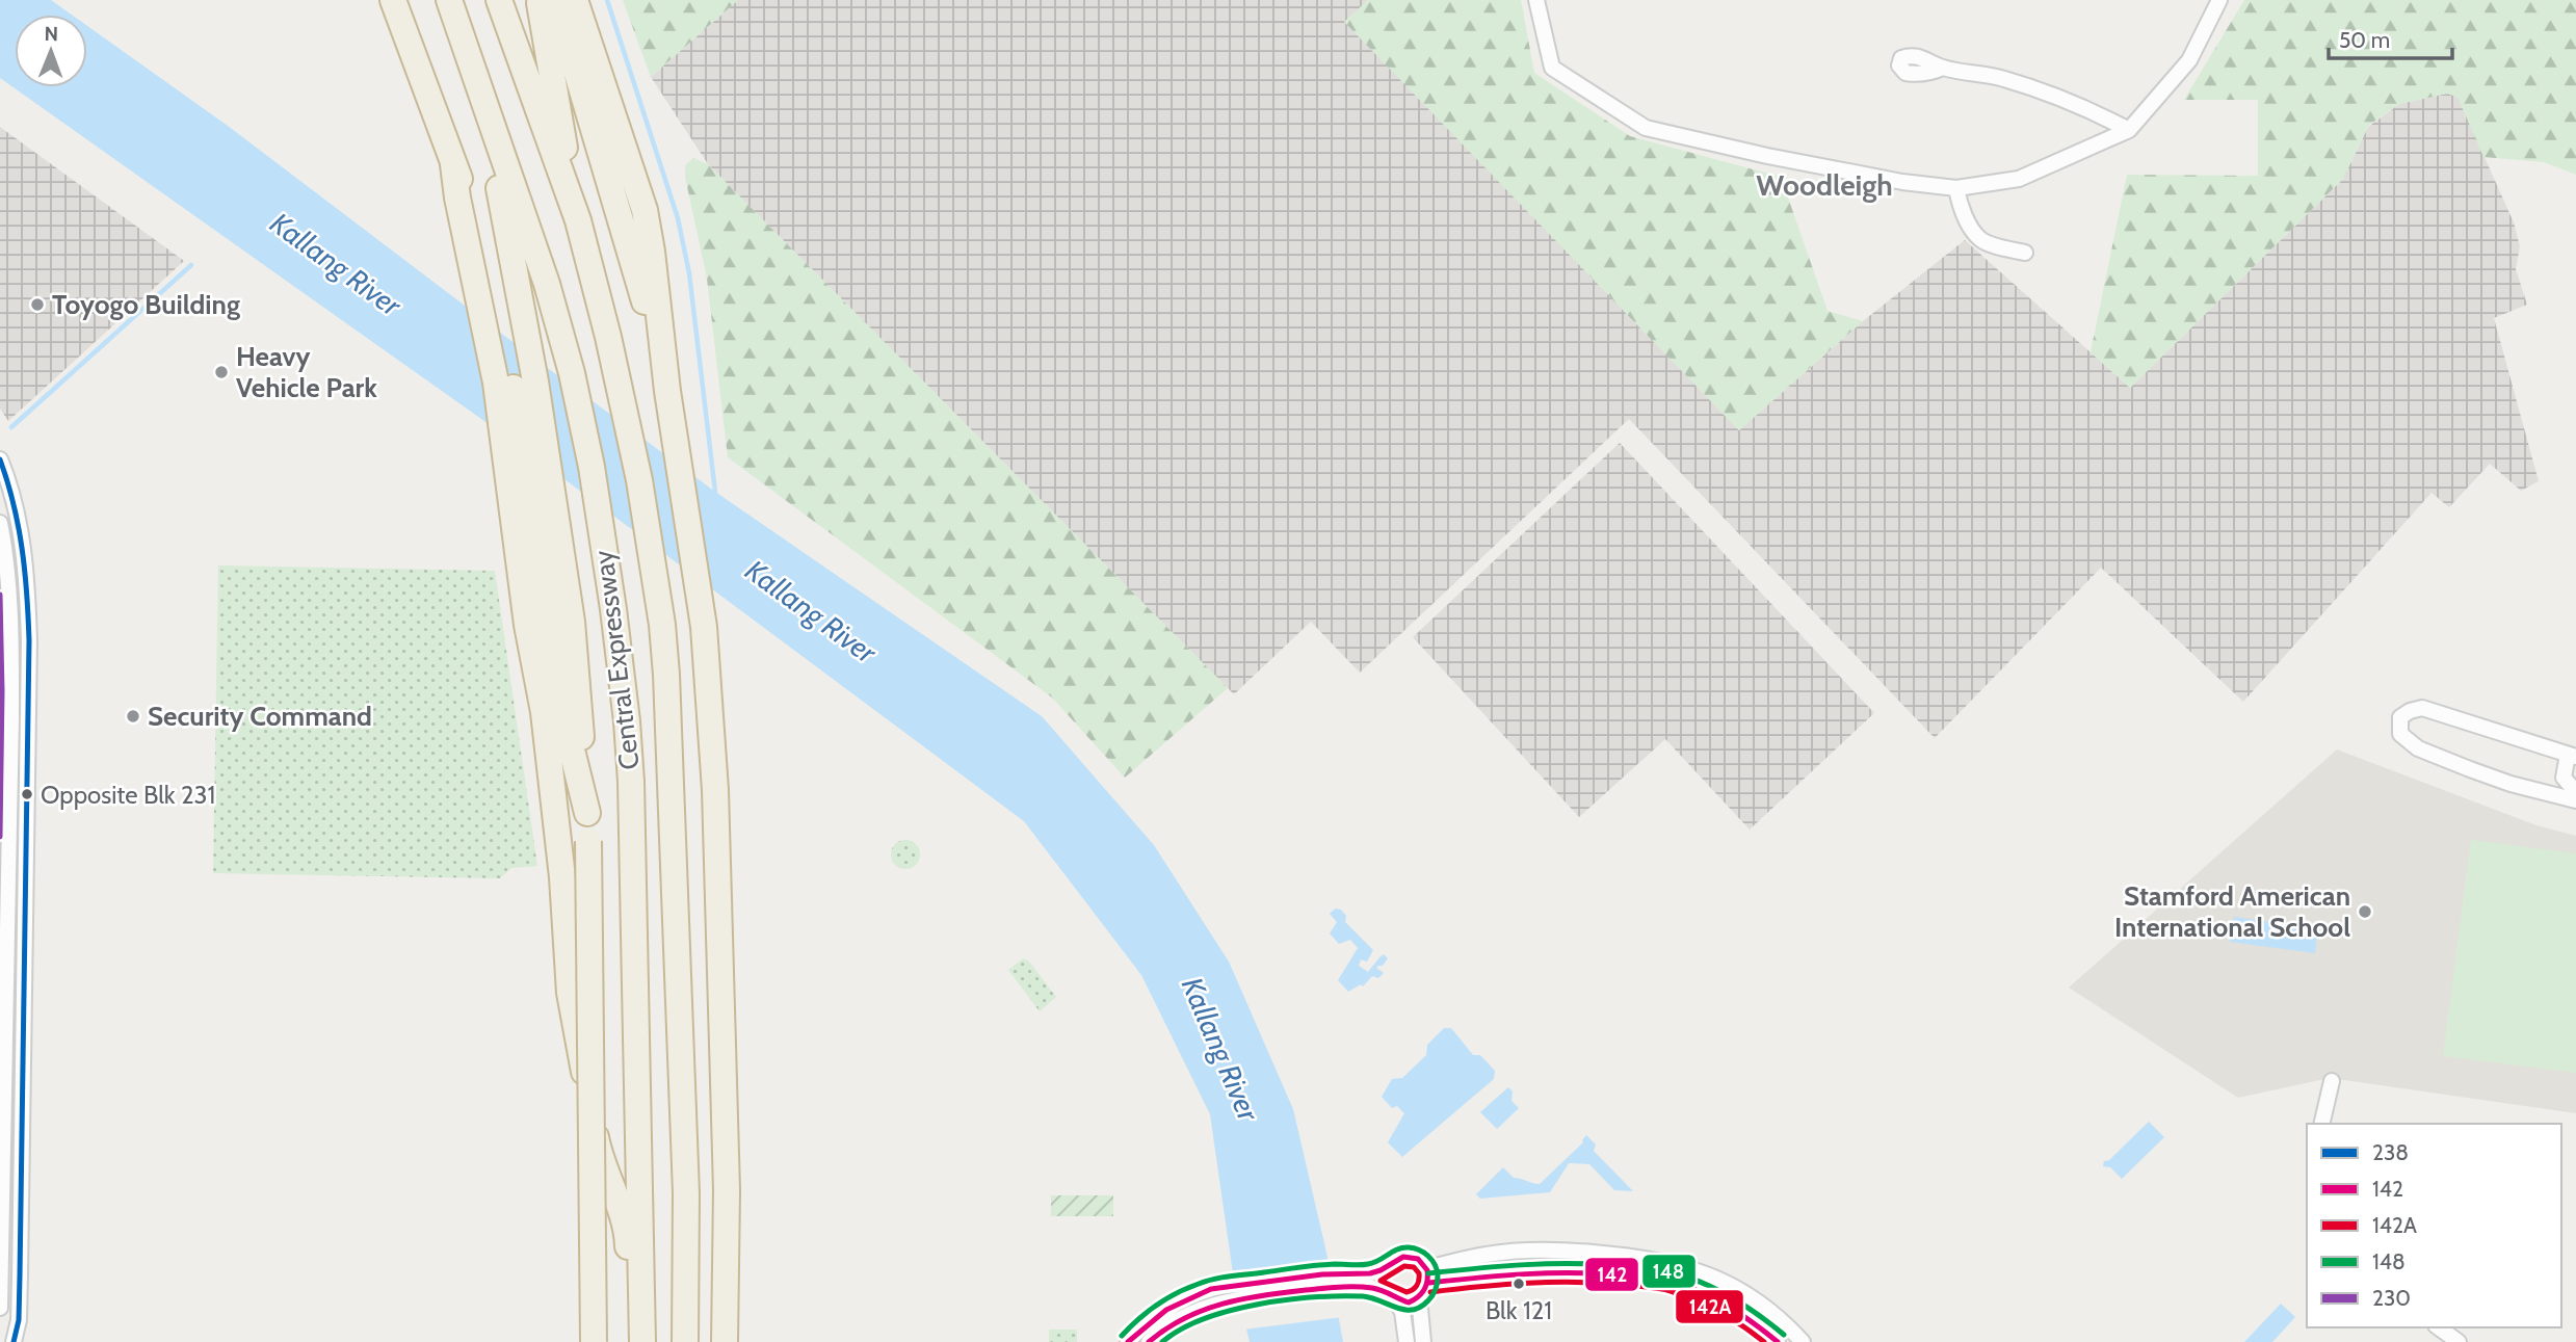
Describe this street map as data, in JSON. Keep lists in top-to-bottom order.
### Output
{
  "streets": {
    "highway": ["Central Expressway"]
  },
  "districts": ["Woodleigh"],
  "water": ["Kallang River"],
  "places": [
    "Toyogo Building",
    "Heavy Vehicle Park",
    "Security Command",
    "Opposite Blk 231",
    "Stamford American International School",
    "Blk 121"
  ],
  "lines": [
    "transit line 238",
    "transit line 230",
    "transit line 148",
    "transit line 142",
    "transit line 142A"
  ],
  "legend": [
    "238",
    "142",
    "142A",
    "148",
    "230"
  ],
  "scale_bar": "50 m",
  "north": "top"
}
